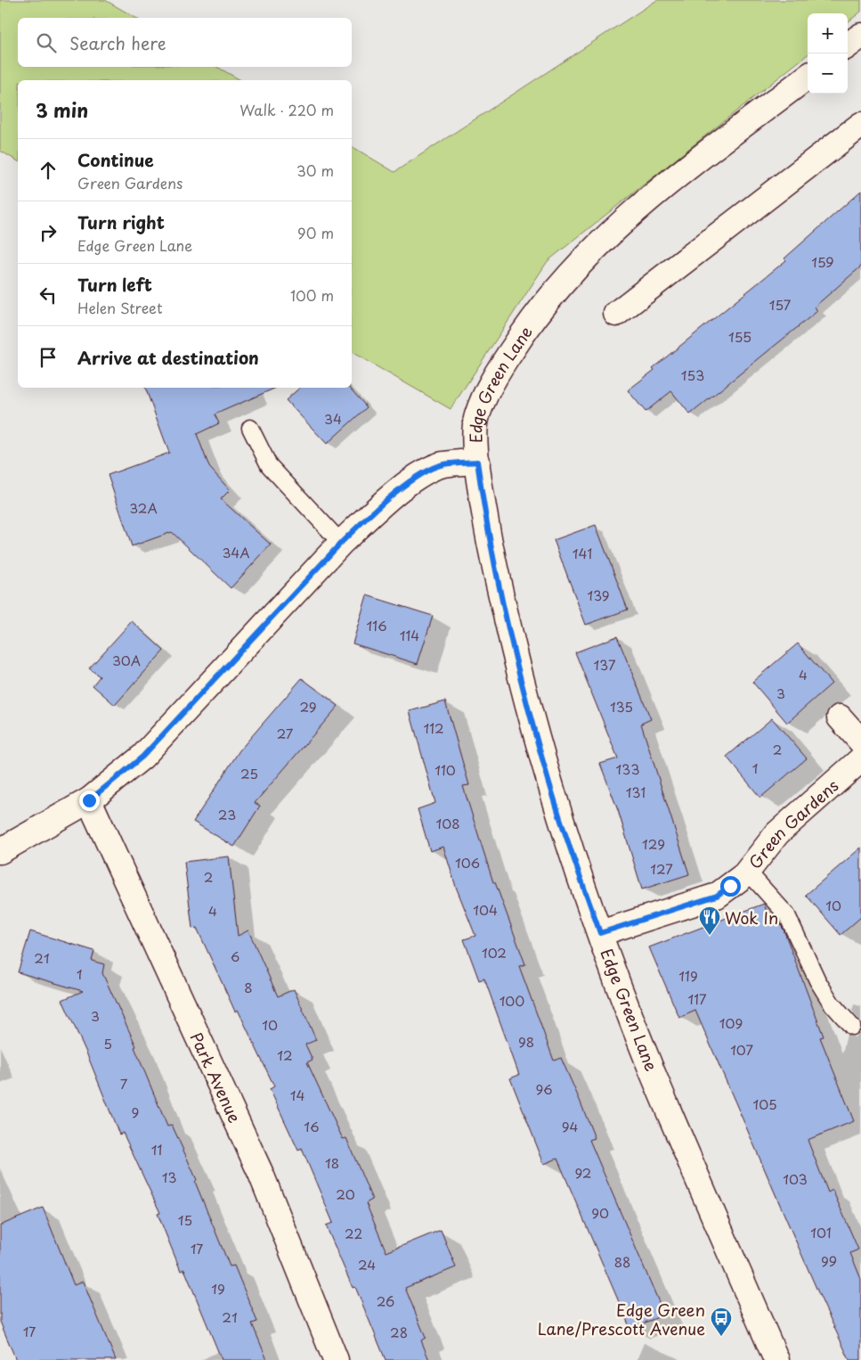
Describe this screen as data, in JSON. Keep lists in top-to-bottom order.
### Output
{
  "streets": {
    "street": ["Edge Green Lane", "Green Gardens", "Park Avenue"]
  },
  "crossings": [
    ["Edge Green Lane", "Green Gardens"]
  ],
  "places": {
    "restaurant": ["Wok In"],
    "bus stop": ["Edge Green Lane/Prescott Avenue"]
  },
  "house_numbers": [
    "159",
    "157",
    "155",
    "153",
    "34",
    "32A",
    "34A",
    "141",
    "139",
    "116",
    "114",
    "30A",
    "137",
    "4",
    "3",
    "29",
    "135",
    "112",
    "27",
    "2",
    "1",
    "133",
    "110",
    "25",
    "131",
    "23",
    "108",
    "129",
    "106",
    "127",
    "2",
    "10",
    "104",
    "4",
    "102",
    "6",
    "21",
    "1",
    "119",
    "8",
    "117",
    "100",
    "3",
    "109",
    "10",
    "98",
    "5",
    "107",
    "12",
    "7",
    "96",
    "14",
    "105",
    "9",
    "16",
    "94",
    "11",
    "18",
    "92",
    "13",
    "103",
    "20",
    "90",
    "15",
    "101",
    "22",
    "17",
    "99",
    "88",
    "24",
    "19",
    "26",
    "21",
    "17",
    "28"
  ],
  "page": {
    "map_buttons": ["+", "−"],
    "search": "Search here",
    "heading": ["3 min", "Walk · 220 m"],
    "list": [
      ["Continue", "Green Gardens", "30 m"],
      ["Turn right", "Edge Green Lane", "90 m"],
      ["Turn left", "Helen Street", "100 m"],
      "Arrive at destination"
    ]
  }
}
